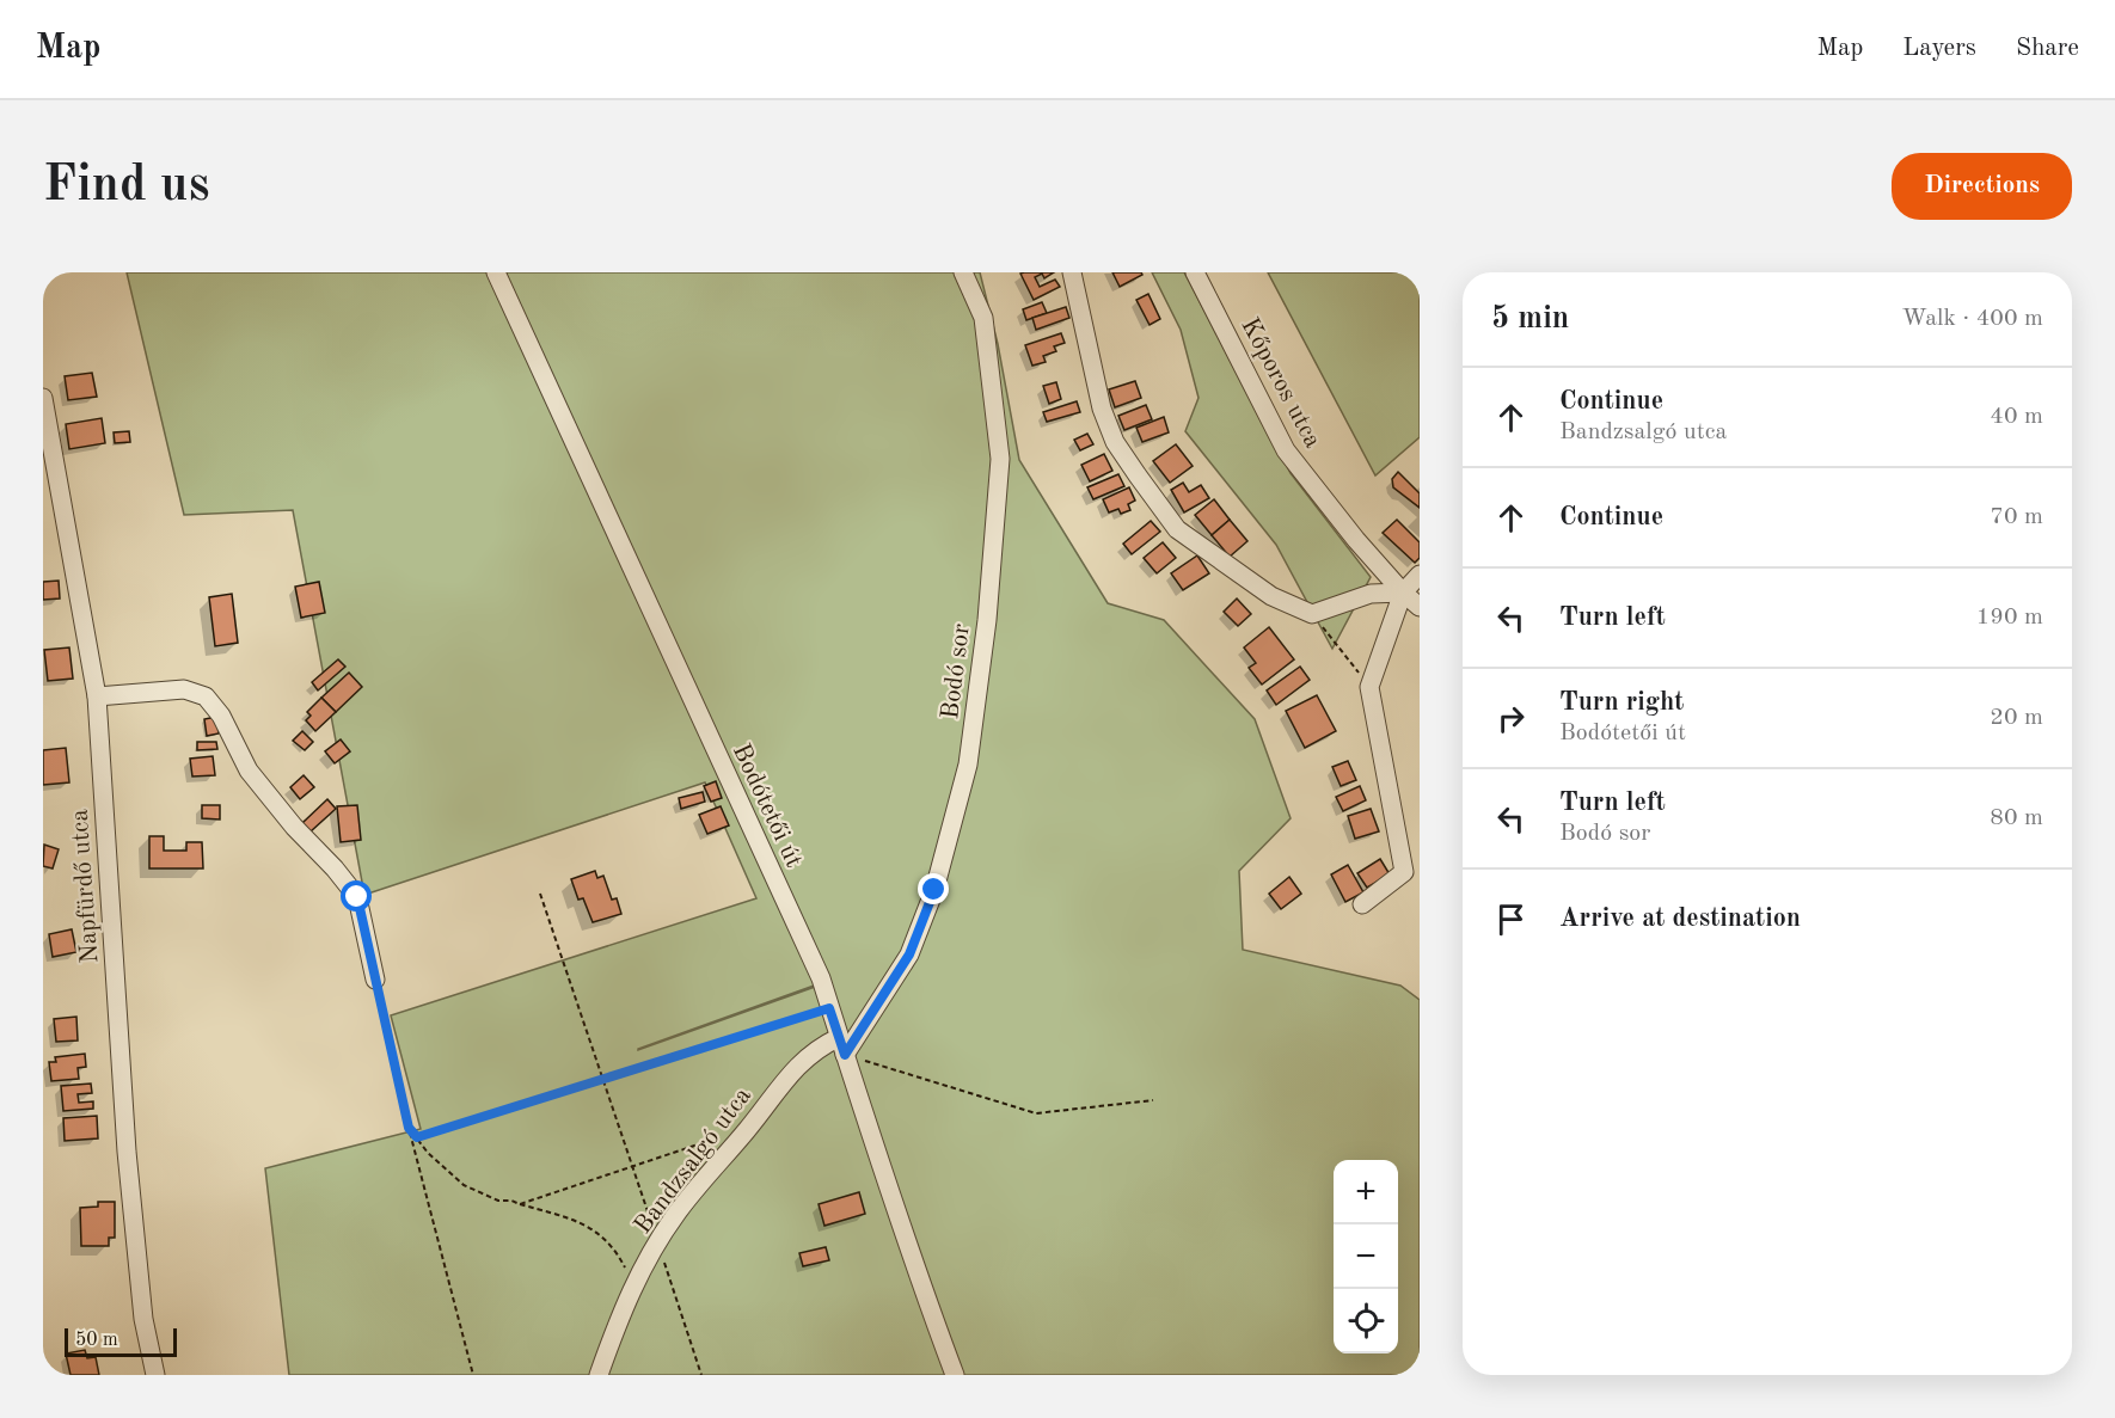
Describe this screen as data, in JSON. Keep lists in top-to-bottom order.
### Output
{
  "streets": {
    "street": [
      "Kőporos utca",
      "Bodó sor",
      "Bodótetői út",
      "Napfürdő utca",
      "Bandzsalgó utca"
    ]
  },
  "crossings": [
    ["Bodó sor", "Bodótetői út"],
    ["Bodó sor", "Bandzsalgó utca"],
    ["Bodótetői út", "Bandzsalgó utca"]
  ],
  "scale_bar": "50 m",
  "page": {
    "header": "Map",
    "nav": ["Map", "Layers", "Share"],
    "buttons": "Directions",
    "title": "Find us",
    "heading": ["5 min", "Walk · 400 m"],
    "list": [
      ["Continue", "Bandzsalgó utca", "40 m"],
      ["Continue", "70 m"],
      ["Turn left", "190 m"],
      ["Turn right", "Bodótetői út", "20 m"],
      ["Turn left", "Bodó sor", "80 m"],
      "Arrive at destination"
    ],
    "map_buttons": ["+", "−"],
    "scale": "50 m"
  }
}
